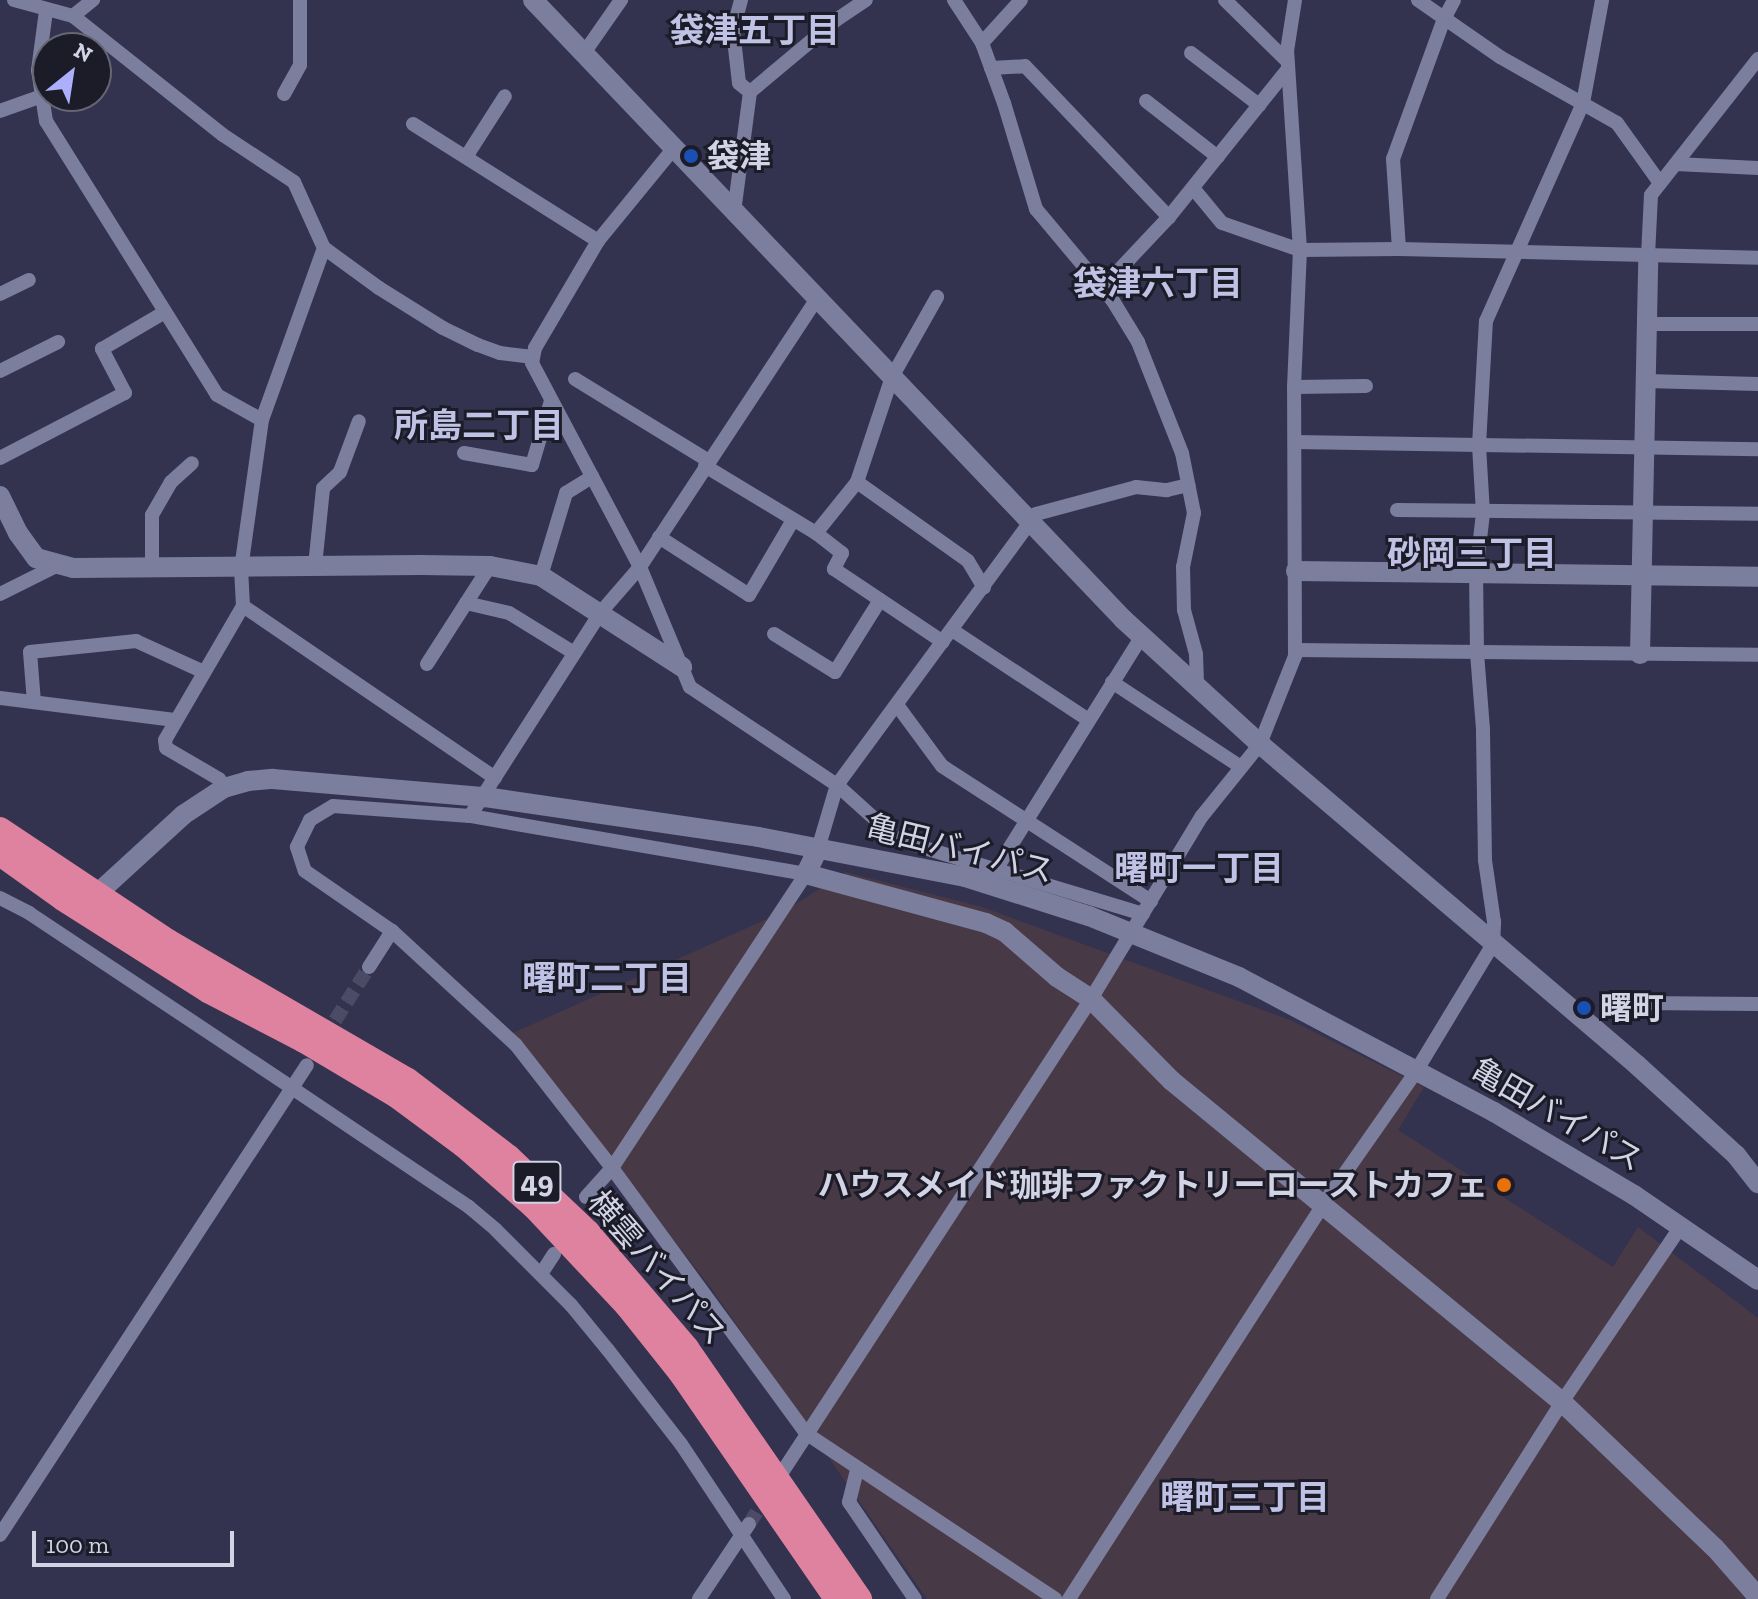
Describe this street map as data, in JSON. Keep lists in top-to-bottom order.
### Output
{
  "streets": {
    "highway": ["49", "横雲バイパス"],
    "street": ["亀田バイパス"]
  },
  "crossings": [
    ["亀田バイパス", "49"],
    ["亀田バイパス", "横雲バイパス"],
    ["49", "横雲バイパス"]
  ],
  "districts": [
    "袋津五丁目",
    "袋津六丁目",
    "所島二丁目",
    "砂岡三丁目",
    "曙町一丁目",
    "曙町二丁目",
    "曙町三丁目"
  ],
  "places": ["袋津", "曙町", "ハウスメイド珈琲ファクトリーローストカフェ"],
  "scale_bar": "100 m",
  "north": "top right"
}
